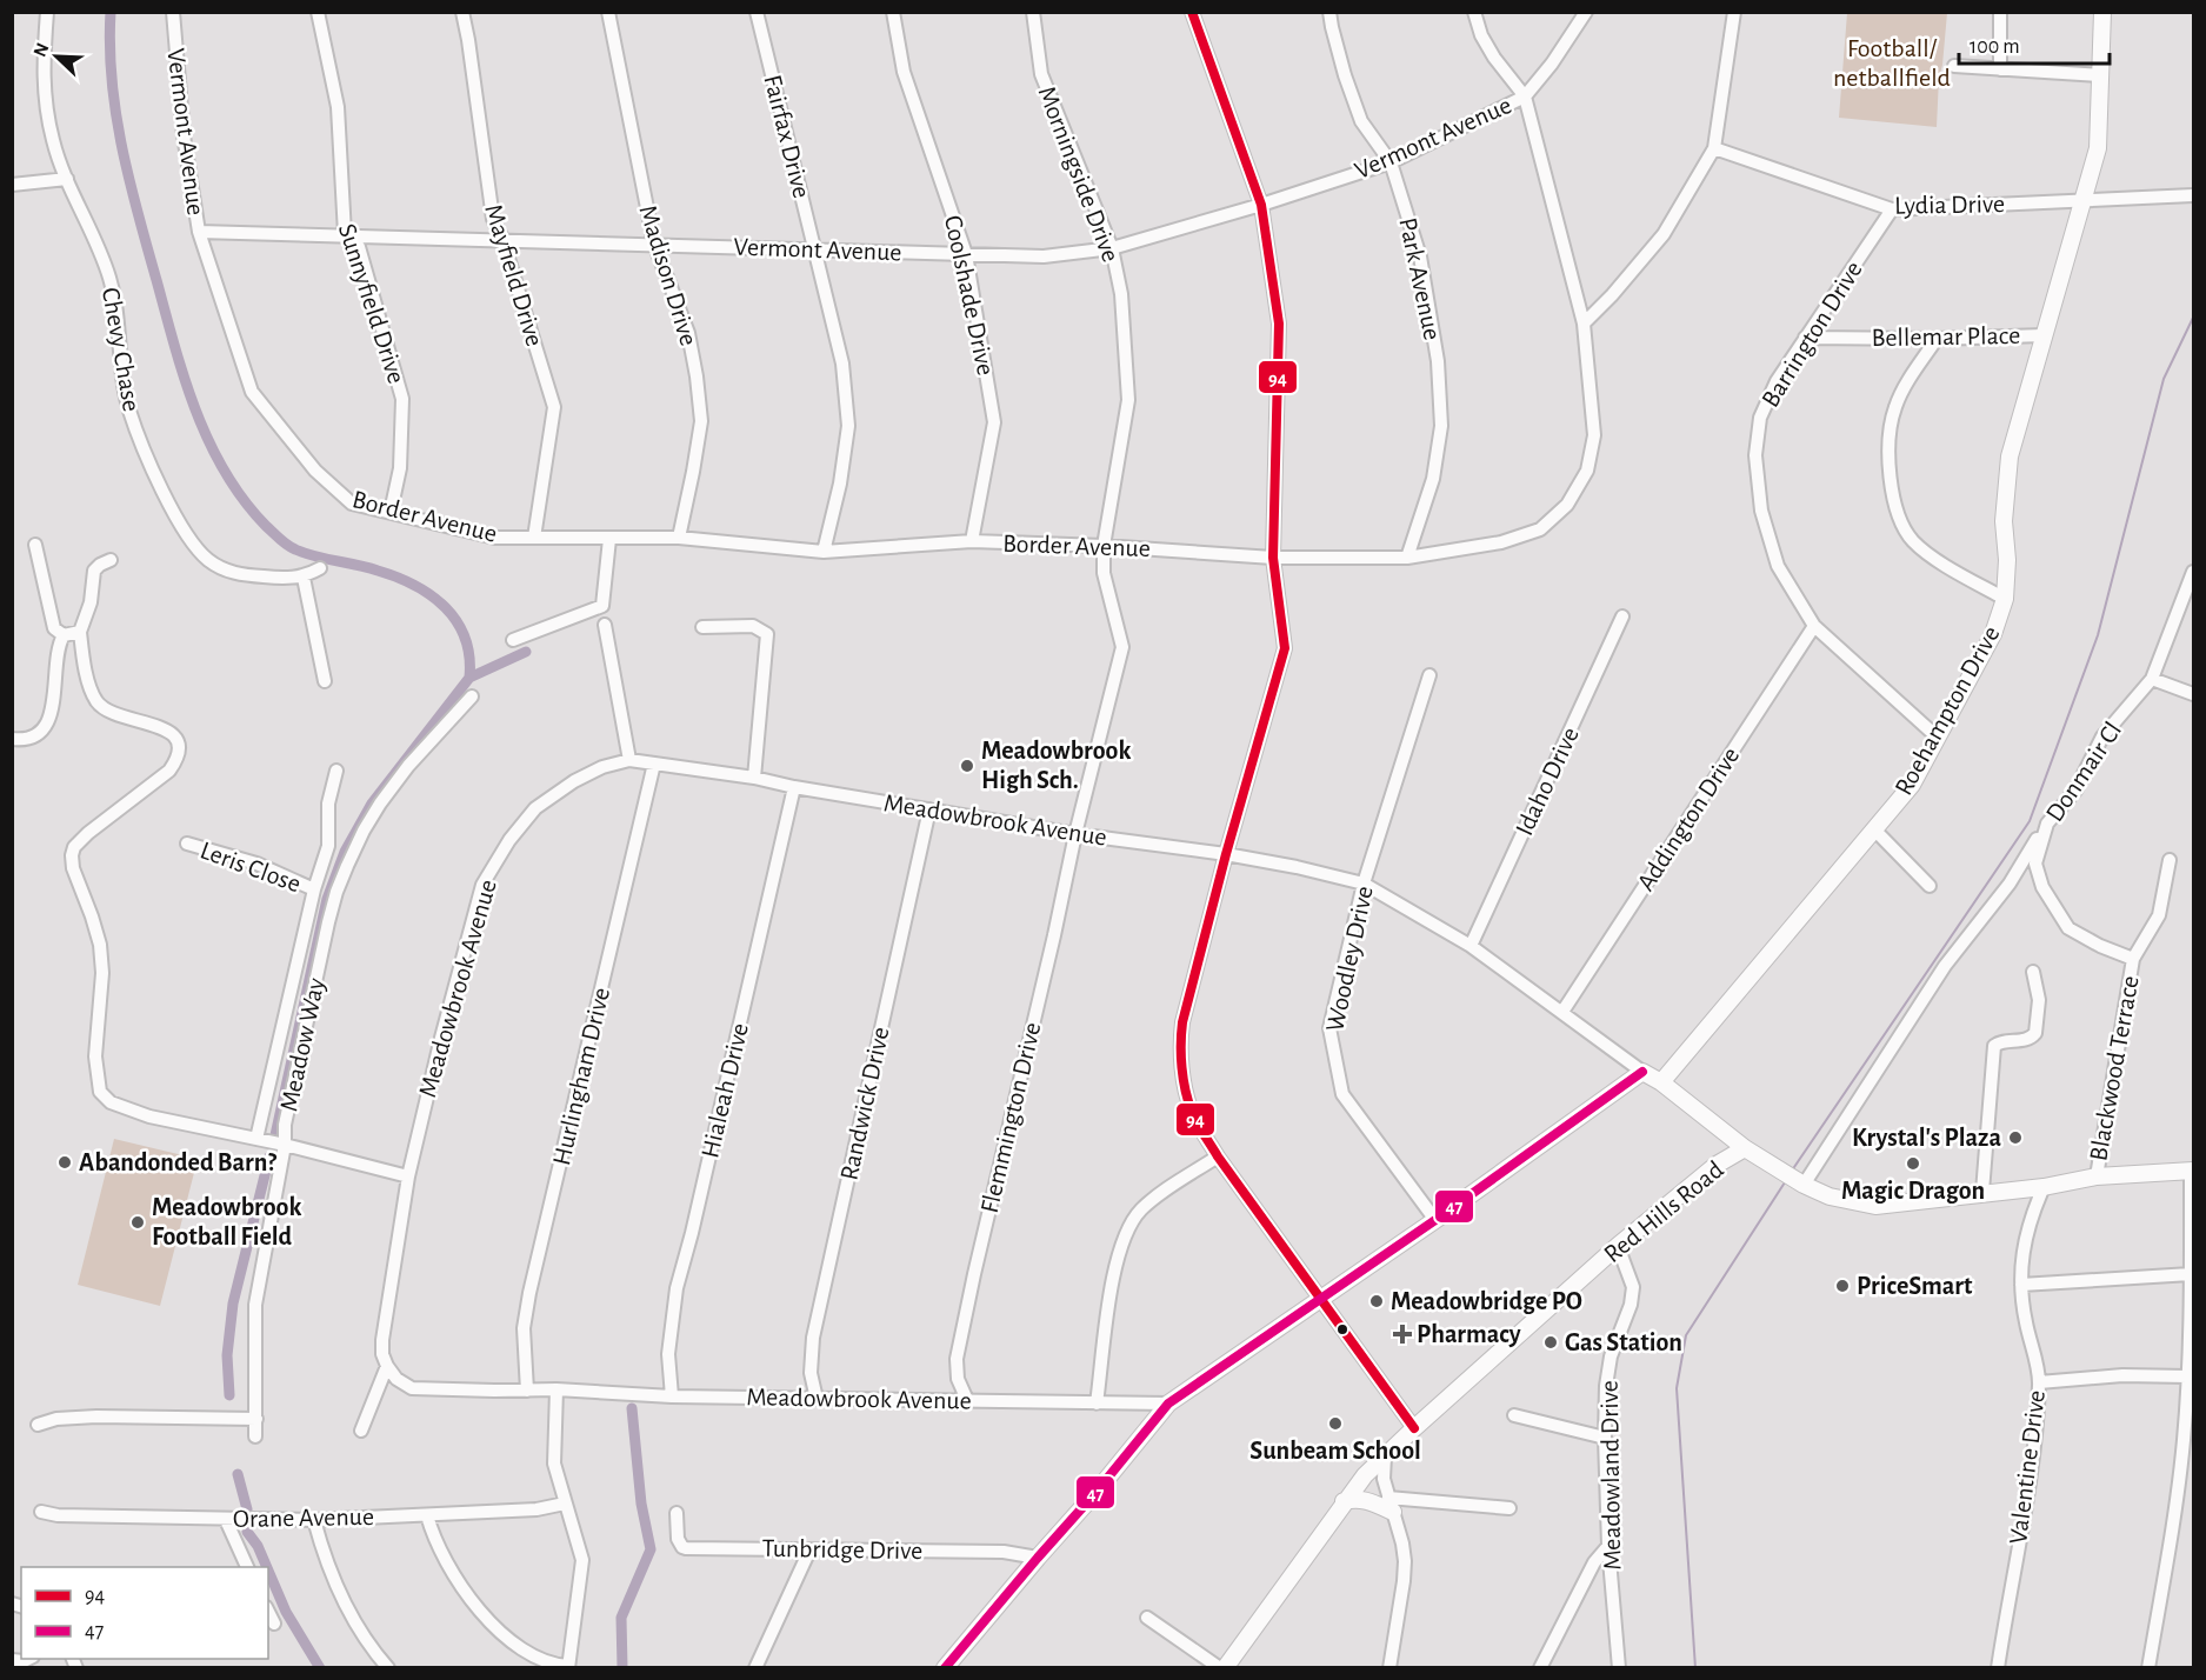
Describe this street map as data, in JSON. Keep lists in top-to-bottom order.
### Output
{
  "streets": {
    "street": [
      "Vermont Avenue",
      "Fairfax Drive",
      "Morningside Drive",
      "Lydia Drive",
      "Mayfield Drive",
      "Madison Drive",
      "Park Avenue",
      "Coolshade Drive",
      "Sunnyfield Drive",
      "Barrington Drive",
      "Bellemar Place",
      "Chevy Chase",
      "Border Avenue",
      "Roehampton Drive",
      "Donmair Cl",
      "Idaho Drive",
      "Addington Drive",
      "Meadowbrook Avenue",
      "Leris Close",
      "Woodley Drive",
      "Meadow Way",
      "Blackwood Terrace",
      "Hurlingham Drive",
      "Hialeah Drive",
      "Randwick Drive",
      "Flemmington Drive",
      "Red Hills Road",
      "Valentine Drive",
      "Meadowland Drive",
      "Orane Avenue",
      "Tunbridge Drive"
    ]
  },
  "crossings": [
    ["Vermont Avenue", "Fairfax Drive"],
    ["Vermont Avenue", "Morningside Drive"],
    ["Vermont Avenue", "Mayfield Drive"],
    ["Vermont Avenue", "Madison Drive"],
    ["Vermont Avenue", "Park Avenue"],
    ["Vermont Avenue", "Coolshade Drive"],
    ["Vermont Avenue", "Sunnyfield Drive"],
    ["Vermont Avenue", "Border Avenue"],
    ["Fairfax Drive", "Border Avenue"],
    ["Morningside Drive", "Border Avenue"],
    ["Morningside Drive", "Meadowbrook Avenue"],
    ["Morningside Drive", "Flemmington Drive"],
    ["Lydia Drive", "Barrington Drive"],
    ["Lydia Drive", "Roehampton Drive"],
    ["Mayfield Drive", "Border Avenue"],
    ["Madison Drive", "Border Avenue"],
    ["Park Avenue", "Border Avenue"],
    ["Coolshade Drive", "Border Avenue"],
    ["Sunnyfield Drive", "Border Avenue"],
    ["Barrington Drive", "Bellemar Place"],
    ["Barrington Drive", "Roehampton Drive"],
    ["Barrington Drive", "Addington Drive"],
    ["Bellemar Place", "Roehampton Drive"],
    ["Roehampton Drive", "Meadowbrook Avenue"],
    ["Donmair Cl", "Blackwood Terrace"],
    ["Idaho Drive", "Meadowbrook Avenue"],
    ["Addington Drive", "Meadowbrook Avenue"],
    ["Meadowbrook Avenue", "Woodley Drive"],
    ["Meadowbrook Avenue", "Hurlingham Drive"],
    ["Meadowbrook Avenue", "Hialeah Drive"],
    ["Meadowbrook Avenue", "Randwick Drive"],
    ["Meadowbrook Avenue", "Flemmington Drive"],
    ["Meadowbrook Avenue", "Red Hills Road"],
    ["Blackwood Terrace", "Red Hills Road"],
    ["Red Hills Road", "Valentine Drive"],
    ["Red Hills Road", "Meadowland Drive"]
  ],
  "parks": ["Football/ netballfield"],
  "places": {
    "other": [
      "Meadowbrook High Sch.",
      "Krystal's Plaza",
      "Abandonded Barn?",
      "Magic Dragon",
      "Meadowbrook Football Field",
      "PriceSmart",
      "Meadowbridge PO",
      "Gas Station",
      "Sunbeam School"
    ],
    "health": ["Pharmacy"]
  },
  "lines": ["transit line 94", "transit line 47"],
  "legend": ["94", "47"],
  "scale_bar": "100 m",
  "north": "top left"
}
